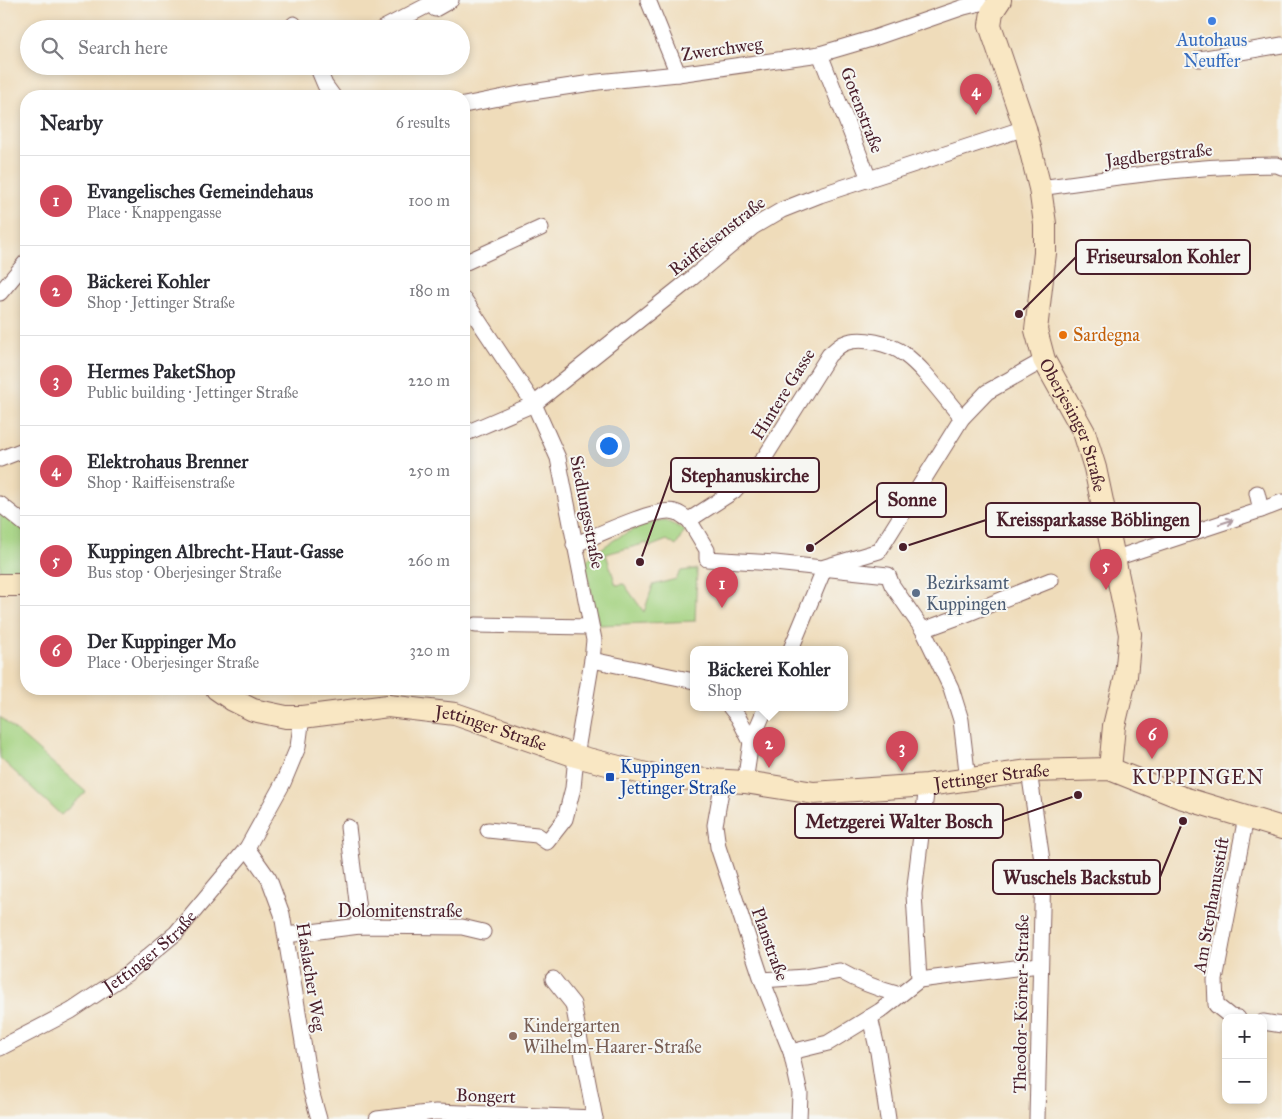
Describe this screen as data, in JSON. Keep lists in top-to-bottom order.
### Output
{
  "streets": {
    "main road": ["Oberjesinger Straße", "Jettinger Straße"],
    "street": [
      "Zwerchweg",
      "Gotenstraße",
      "Jagdbergstraße",
      "Raiffeisenstraße",
      "Hintere Gasse",
      "Siedlungsstraße",
      "Am Stephanusstift",
      "Dolomitenstraße",
      "Planstraße",
      "Haslacher Weg",
      "Theodor-Körner-Straße",
      "Bongert"
    ]
  },
  "crossings": [
    ["Zwerchweg", "Gotenstraße"],
    ["Zwerchweg", "Oberjesinger Straße"],
    ["Gotenstraße", "Raiffeisenstraße"],
    ["Jagdbergstraße", "Oberjesinger Straße"],
    ["Raiffeisenstraße", "Oberjesinger Straße"],
    ["Raiffeisenstraße", "Siedlungsstraße"],
    ["Oberjesinger Straße", "Jettinger Straße"],
    ["Siedlungsstraße", "Jettinger Straße"],
    ["Jettinger Straße", "Planstraße"],
    ["Jettinger Straße", "Haslacher Weg"],
    ["Jettinger Straße", "Theodor-Körner-Straße"],
    ["Dolomitenstraße", "Haslacher Weg"]
  ],
  "districts": ["KUPPINGEN"],
  "places": {
    "other": [
      "Autohaus Neuffer",
      "Friseursalon Kohler",
      "Sardegna",
      "Kreissparkasse Böblingen",
      "Sonne",
      "Stephanuskirche",
      "Bezirksamt Kuppingen",
      "Metzgerei Walter Bosch",
      "Wuschels Backstub",
      "Kindergarten Wilhelm-Haarer-Straße"
    ],
    "transit": ["Kuppingen Jettinger Straße"]
  },
  "page": {
    "search": "Search here",
    "pins": [
      "4",
      "5",
      "1",
      "6",
      "2",
      "3"
    ],
    "heading": ["Nearby", "6 results"],
    "list": [
      {
        "mark": "1",
        "name": "Evangelisches Gemeindehaus",
        "note": "Place · Knappengasse",
        "value": "100 m"
      },
      {
        "mark": "2",
        "name": "Bäckerei Kohler",
        "note": "Shop · Jettinger Straße",
        "value": "180 m"
      },
      {
        "mark": "3",
        "name": "Hermes PaketShop",
        "note": "Public building · Jettinger Straße",
        "value": "220 m"
      },
      {
        "mark": "4",
        "name": "Elektrohaus Brenner",
        "note": "Shop · Raiffeisenstraße",
        "value": "250 m"
      },
      {
        "mark": "5",
        "name": "Kuppingen Albrecht-Haut-Gasse",
        "note": "Bus stop · Oberjesinger Straße",
        "value": "260 m"
      },
      {
        "mark": "6",
        "name": "Der Kuppinger Mo",
        "note": "Place · Oberjesinger Straße",
        "value": "320 m"
      }
    ],
    "popup": ["Bäckerei Kohler", "Shop"],
    "map_buttons": ["+", "−"]
  }
}
